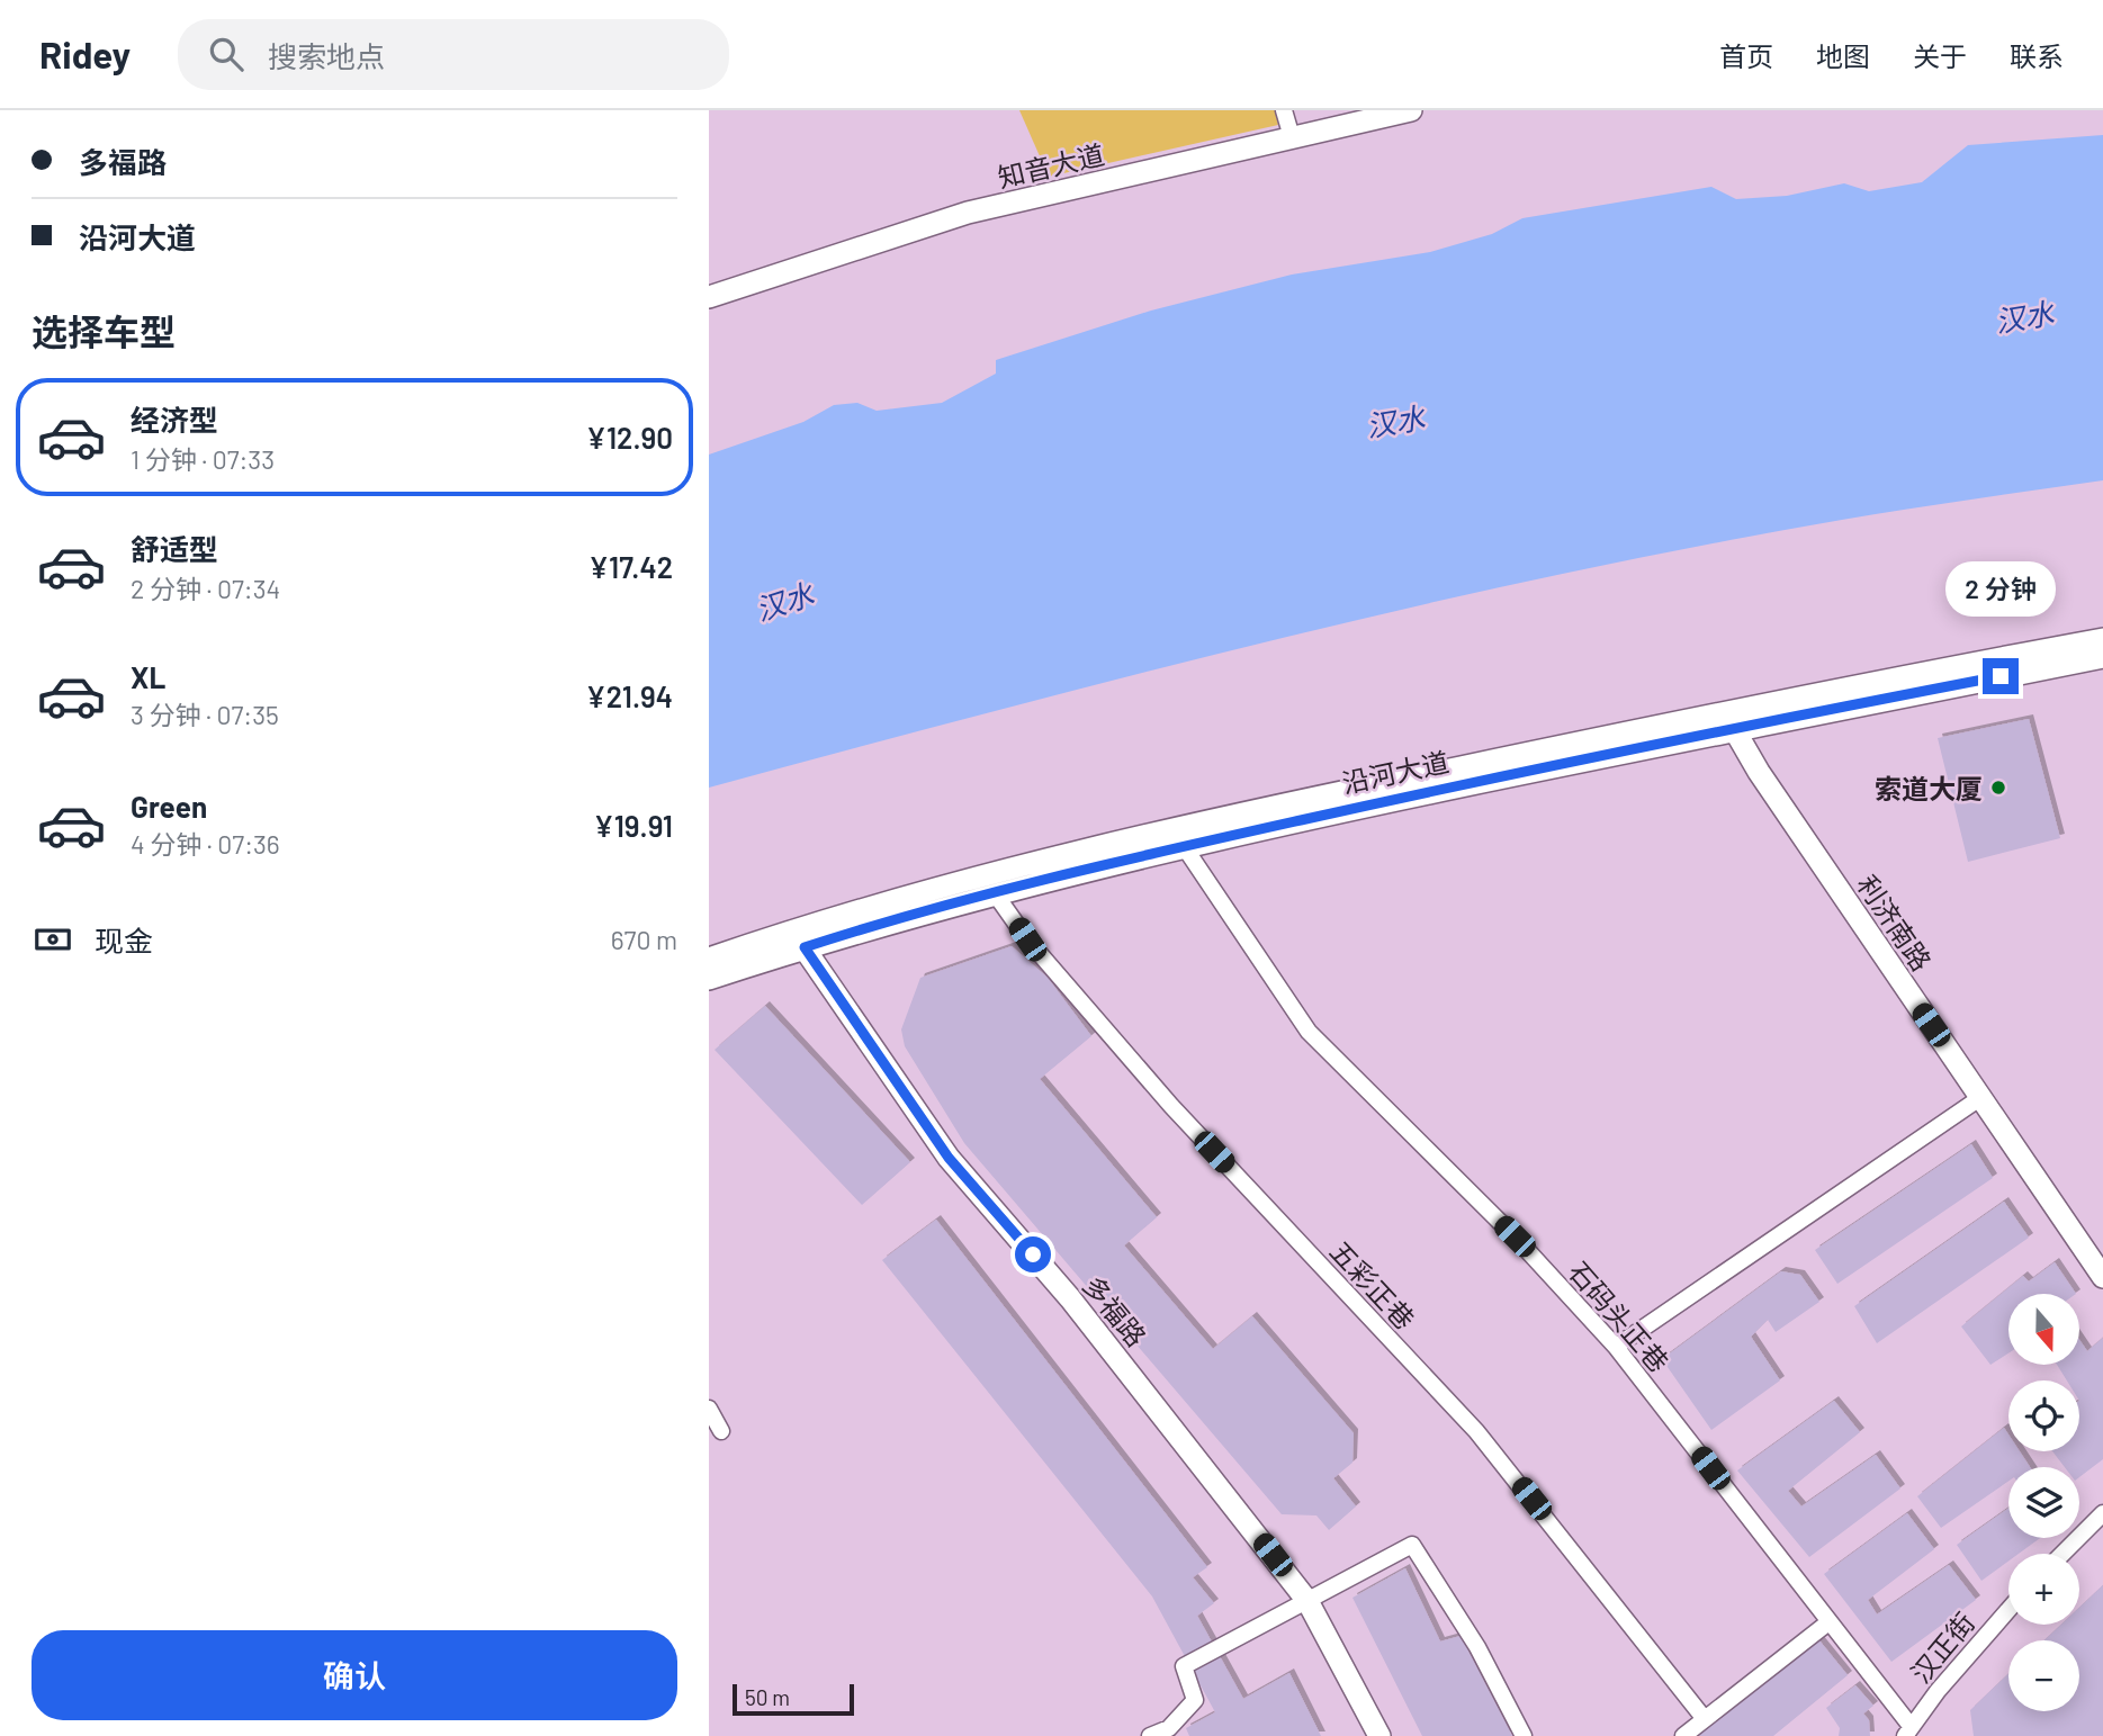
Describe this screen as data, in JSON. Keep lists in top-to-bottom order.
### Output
{
  "streets": {
    "main road": [
      "知音大道",
      "沿河大道",
      "利济南路",
      "多福路"
    ],
    "street": ["五彩正巷", "石码头正巷", "汉正街"]
  },
  "crossings": [
    ["沿河大道", "利济南路"],
    ["沿河大道", "五彩正巷"],
    ["沿河大道", "多福路"],
    ["沿河大道", "石码头正巷"],
    ["石码头正巷", "汉正街"]
  ],
  "water": ["汉水"],
  "places": ["索道大厦"],
  "scale_bar": "50 m",
  "north": "bottom",
  "page": {
    "header": "Ridey",
    "search": "搜索地点",
    "nav": [
      "首页",
      "地图",
      "关于",
      "联系"
    ],
    "banner": ["多福路", "沿河大道"],
    "heading": "选择车型",
    "list": [
      {
        "name": "经济型",
        "note": "1 分钟 · 07:33",
        "value": "¥12.90"
      },
      {
        "name": "舒适型",
        "note": "2 分钟 · 07:34",
        "value": "¥17.42"
      },
      {
        "name": "XL",
        "note": "3 分钟 · 07:35",
        "value": "¥21.94"
      },
      {
        "name": "Green",
        "note": "4 分钟 · 07:36",
        "value": "¥19.91"
      }
    ],
    "bubble": "2 分钟",
    "pay": ["现金", "670 m"],
    "map_buttons": ["+", "−"],
    "buttons": "确认",
    "scale": "50 m"
  }
}
